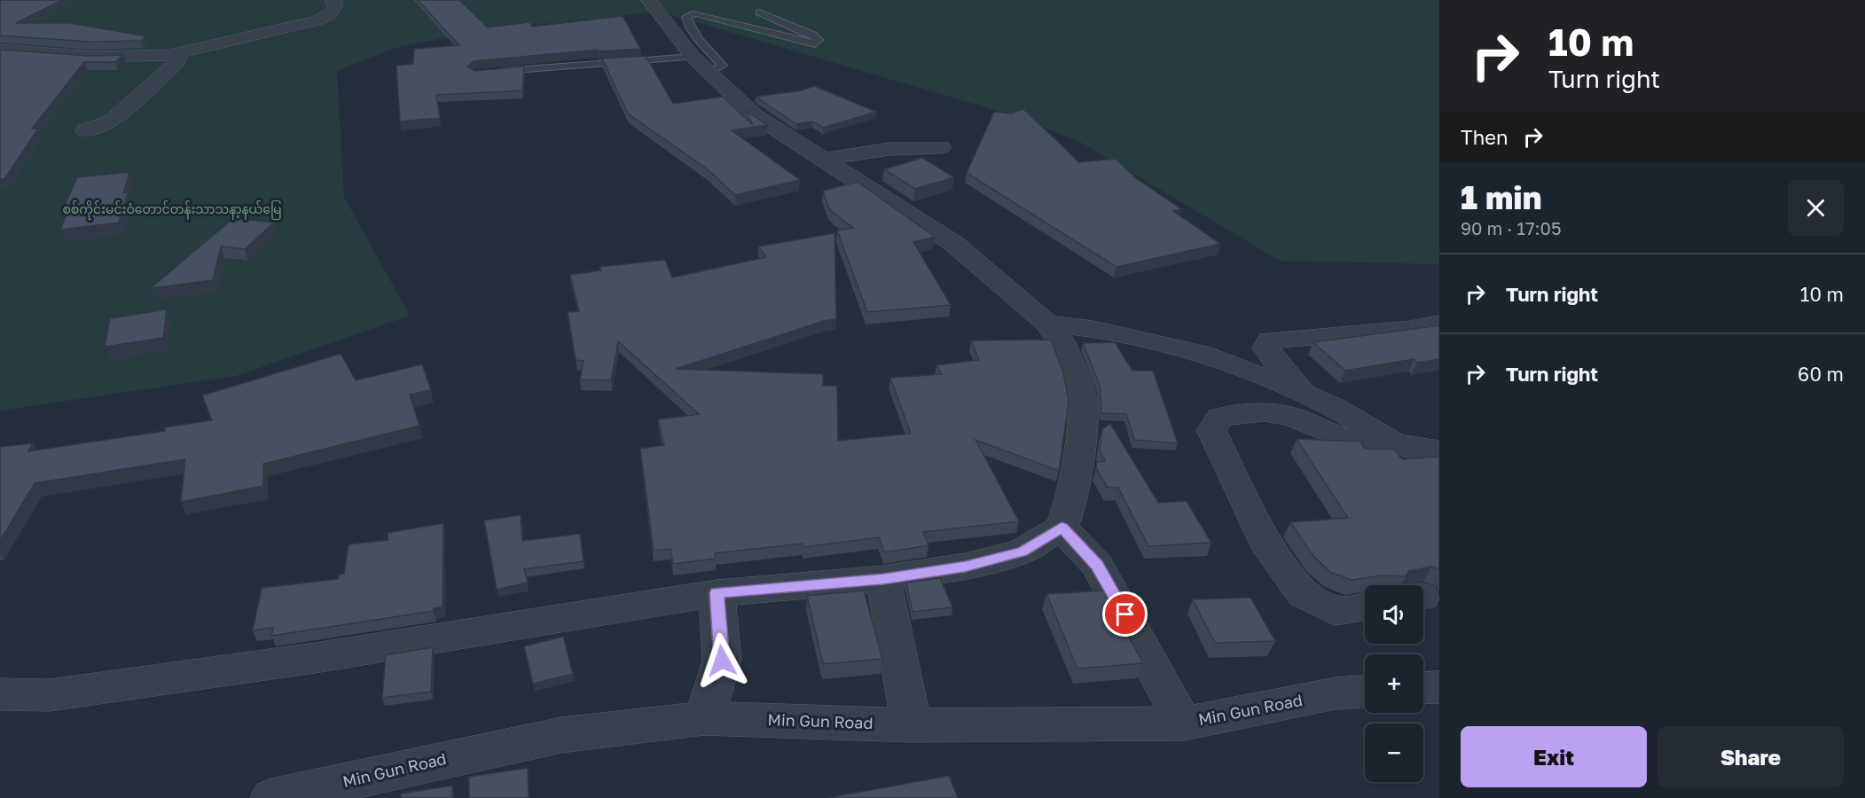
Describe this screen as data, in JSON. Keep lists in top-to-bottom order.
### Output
{
  "streets": {
    "street": ["Min Gun Road"]
  },
  "parks": ["စစ်ကိုင်းမင်းဝံတောင်တန်းသာသနာ့နယ်မြေ"],
  "page": {
    "turn": ["10 m", "Turn right"],
    "then": "Then",
    "heading": ["1 min", "90 m · 17:05"],
    "list": [
      {
        "name": "Turn right",
        "value": "10 m"
      },
      {
        "name": "Turn right",
        "value": "60 m"
      }
    ],
    "map_buttons": ["+", "−"],
    "buttons": ["Exit", "Share"]
  }
}
